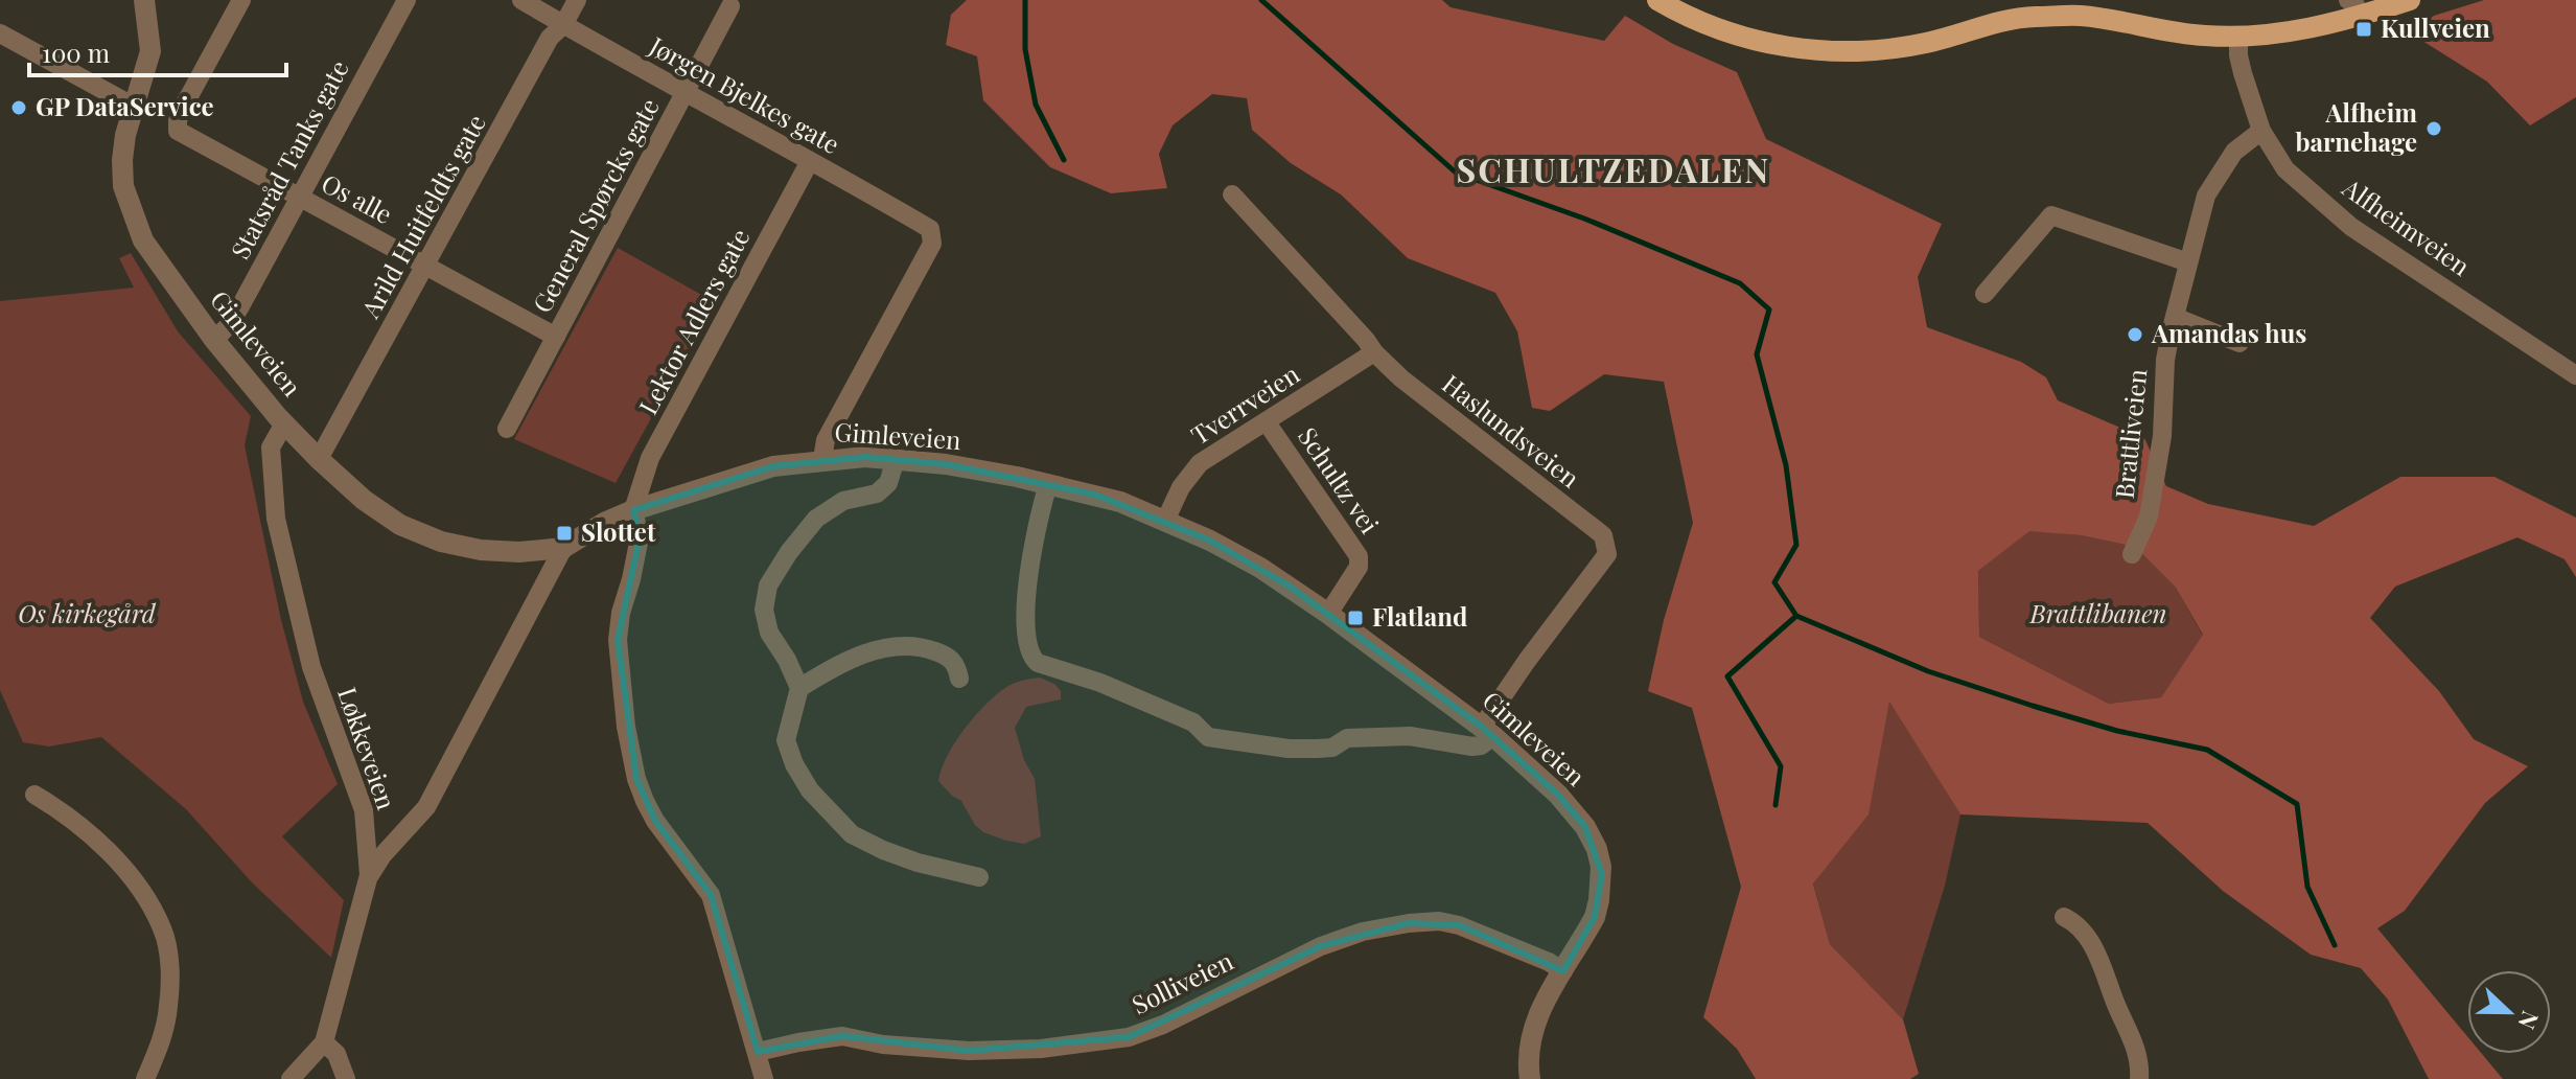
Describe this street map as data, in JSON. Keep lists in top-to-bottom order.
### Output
{
  "streets": {
    "street": [
      "Jørgen Bjelkes gate",
      "Statsråd Tanks gate",
      "Os alle",
      "General Spørcks gate",
      "Arild Huitfeldts gate",
      "Alfheimveien",
      "Lektor Adlers gate",
      "Gimleveien",
      "Tverrveien",
      "Haslundsveien",
      "Brattliveien",
      "Schultz vei",
      "Løkkeveien",
      "Solliveien"
    ]
  },
  "crossings": [
    ["Jørgen Bjelkes gate", "General Spørcks gate"],
    ["Jørgen Bjelkes gate", "Arild Huitfeldts gate"],
    ["Jørgen Bjelkes gate", "Lektor Adlers gate"],
    ["Jørgen Bjelkes gate", "Gimleveien"],
    ["Statsråd Tanks gate", "Os alle"],
    ["Statsråd Tanks gate", "Gimleveien"],
    ["Os alle", "General Spørcks gate"],
    ["Os alle", "Arild Huitfeldts gate"],
    ["Arild Huitfeldts gate", "Gimleveien"],
    ["Alfheimveien", "Brattliveien"],
    ["Lektor Adlers gate", "Gimleveien"],
    ["Gimleveien", "Tverrveien"],
    ["Gimleveien", "Haslundsveien"],
    ["Gimleveien", "Schultz vei"],
    ["Gimleveien", "Løkkeveien"],
    ["Gimleveien", "Solliveien"],
    ["Tverrveien", "Haslundsveien"],
    ["Tverrveien", "Schultz vei"]
  ],
  "districts": ["SCHULTZEDALEN"],
  "parks": ["Os kirkegård", "Brattlibanen"],
  "places": {
    "transit": ["Kullveien", "Slottet", "Flatland"],
    "other": ["GP DataService", "Alfheim barnehage", "Amandas hus"]
  },
  "scale_bar": "100 m",
  "north": "right"
}
